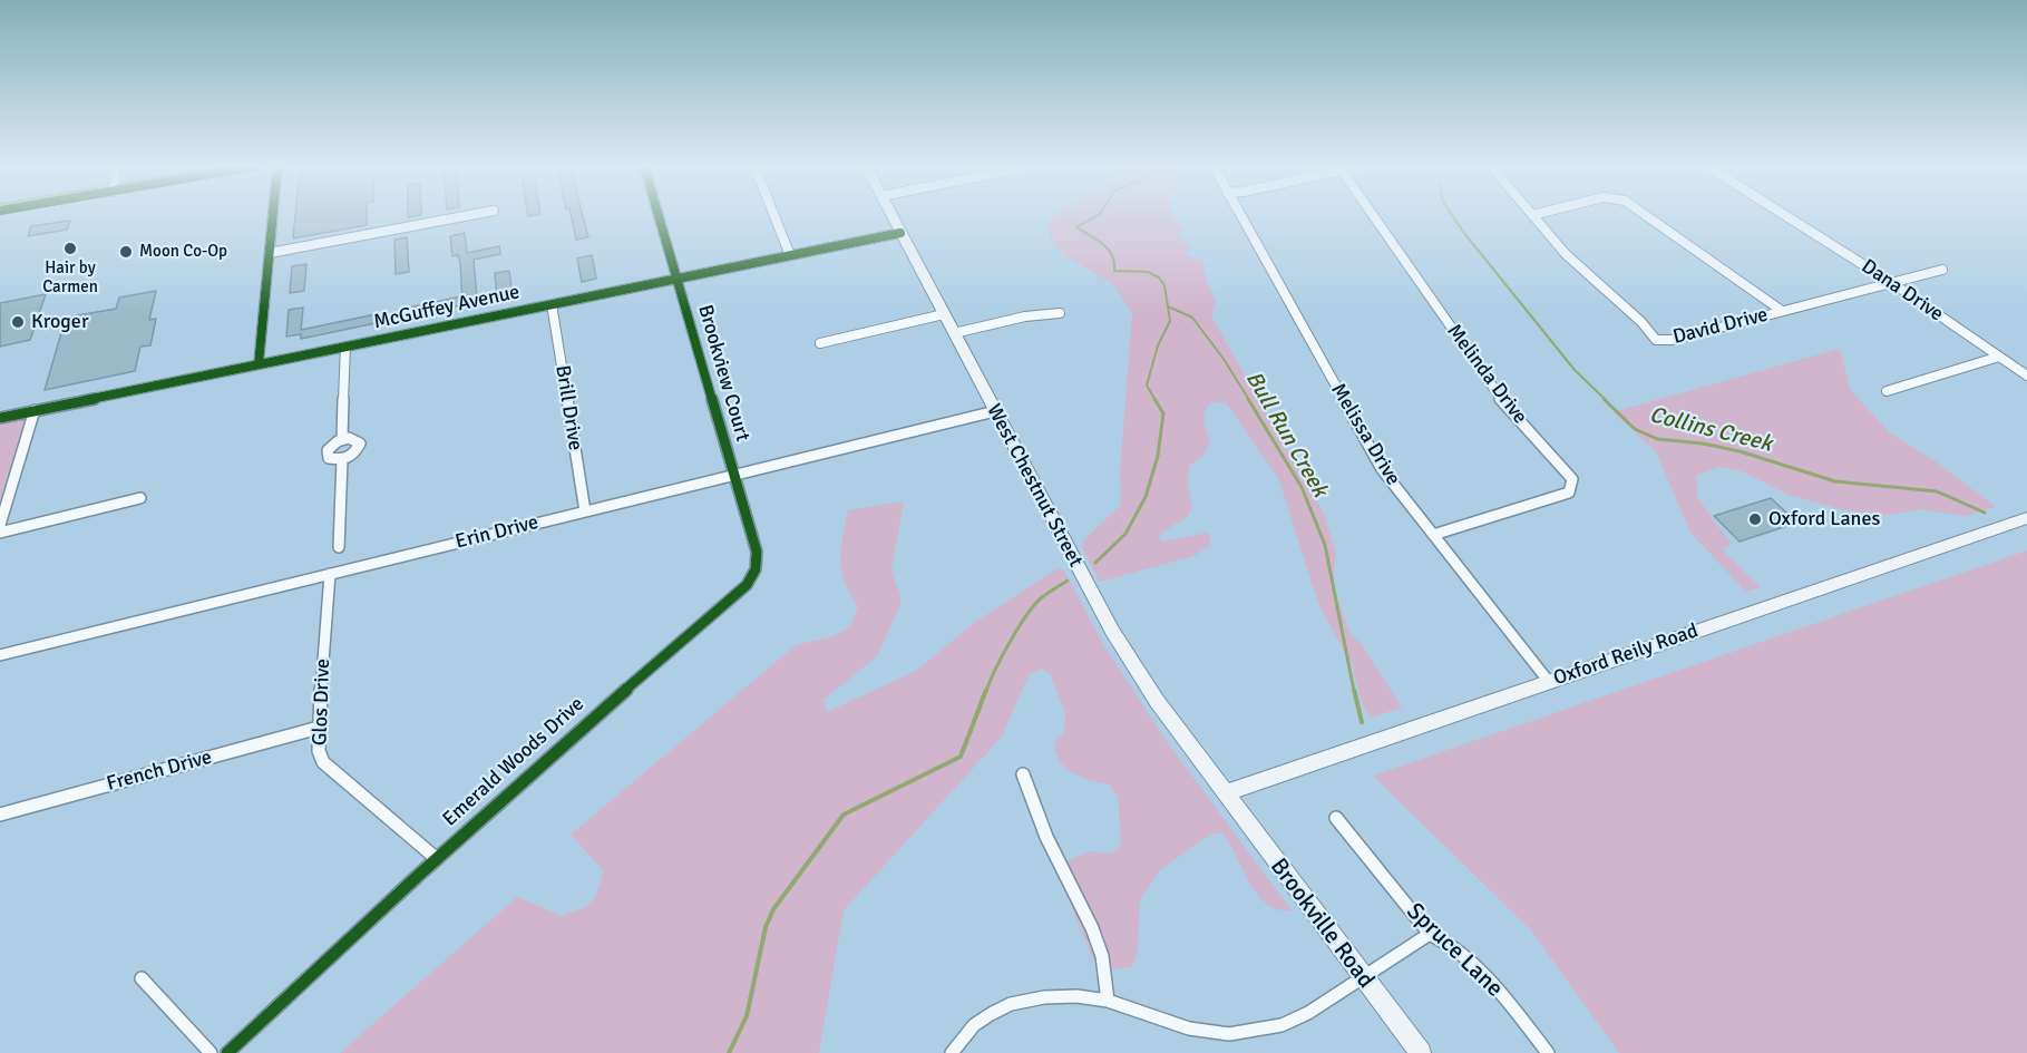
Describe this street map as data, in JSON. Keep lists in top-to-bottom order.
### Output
{
  "streets": {
    "main road": ["West Chestnut Street", "Oxford Reily Road", "Brookville Road"],
    "street": [
      "Dana Drive",
      "McGuffey Avenue",
      "David Drive",
      "Brookview Court",
      "Melinda Drive",
      "Brill Drive",
      "Melissa Drive",
      "Erin Drive",
      "Glos Drive",
      "Emerald Woods Drive",
      "French Drive",
      "Spruce Lane"
    ]
  },
  "crossings": [
    ["Dana Drive", "David Drive"],
    ["McGuffey Avenue", "Brookview Court"],
    ["McGuffey Avenue", "Brill Drive"],
    ["McGuffey Avenue", "West Chestnut Street"],
    ["Brookview Court", "Erin Drive"],
    ["Brookview Court", "Emerald Woods Drive"],
    ["Melinda Drive", "Melissa Drive"],
    ["Brill Drive", "Erin Drive"],
    ["Melissa Drive", "Oxford Reily Road"],
    ["West Chestnut Street", "Erin Drive"],
    ["West Chestnut Street", "Oxford Reily Road"],
    ["West Chestnut Street", "Brookville Road"],
    ["Erin Drive", "Glos Drive"],
    ["Erin Drive", "Emerald Woods Drive"],
    ["Oxford Reily Road", "Brookville Road"],
    ["Glos Drive", "Emerald Woods Drive"],
    ["Glos Drive", "French Drive"]
  ],
  "water": ["Collins Creek", "Bull Run Creek"],
  "places": [
    "Hair by Carmen",
    "Moon Co-Op",
    "Kroger",
    "Oxford Lanes"
  ]
}
